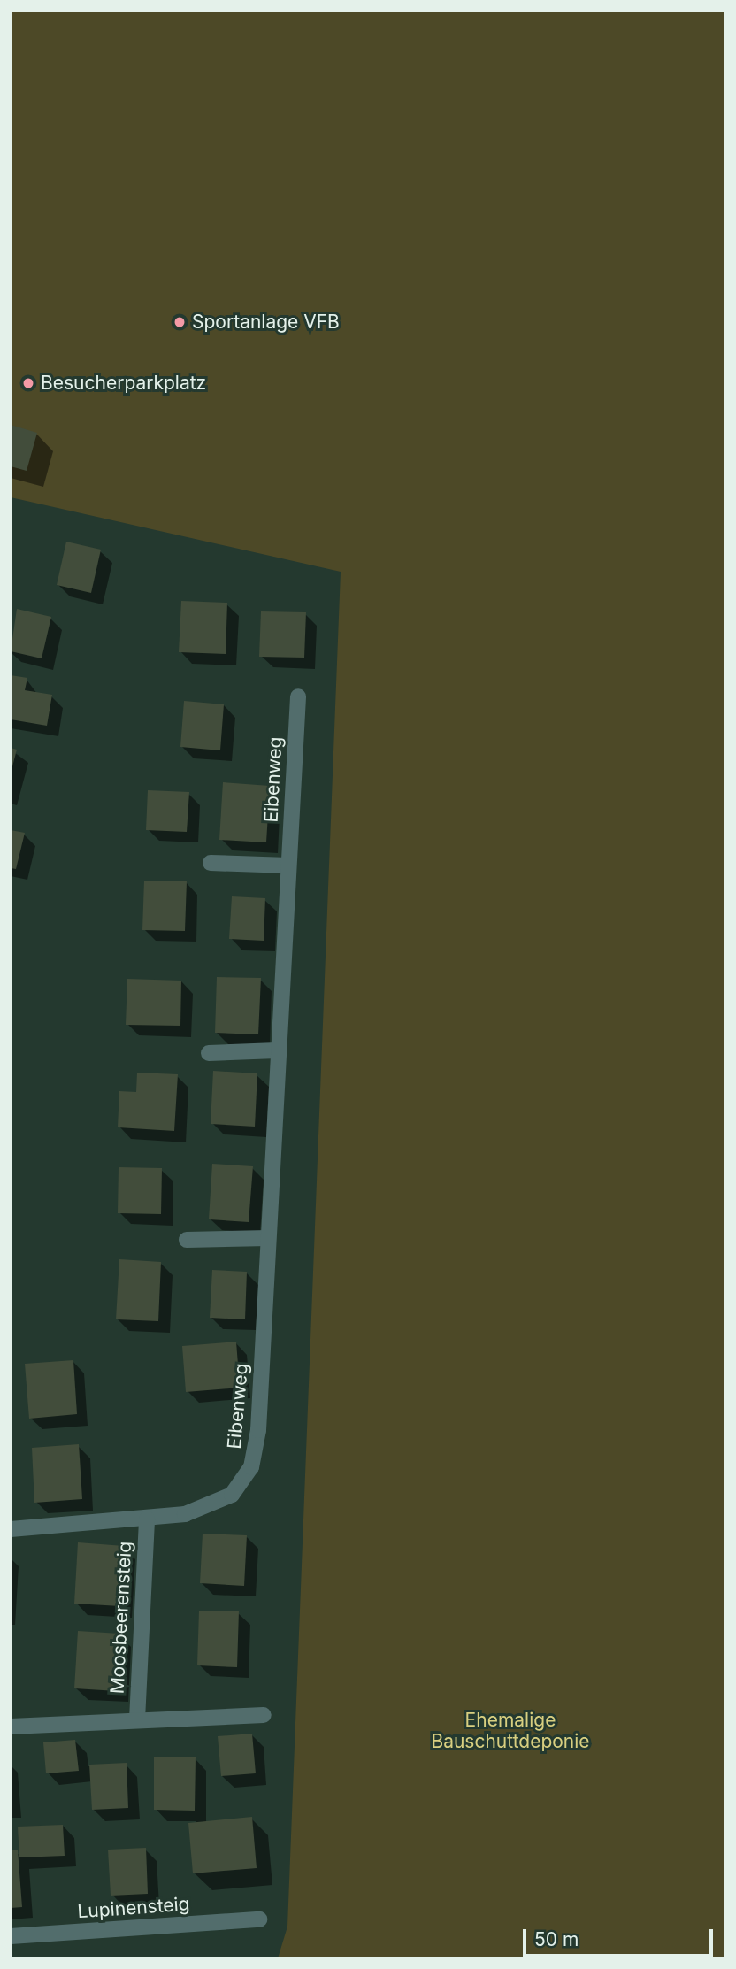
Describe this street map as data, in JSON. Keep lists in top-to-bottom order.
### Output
{
  "streets": {
    "street": ["Eibenweg", "Moosbeerensteig", "Lupinensteig"]
  },
  "crossings": [
    ["Eibenweg", "Moosbeerensteig"]
  ],
  "parks": ["Ehemalige Bauschuttdeponie"],
  "places": ["Sportanlage VFB", "Besucherparkplatz"],
  "scale_bar": "50 m"
}
